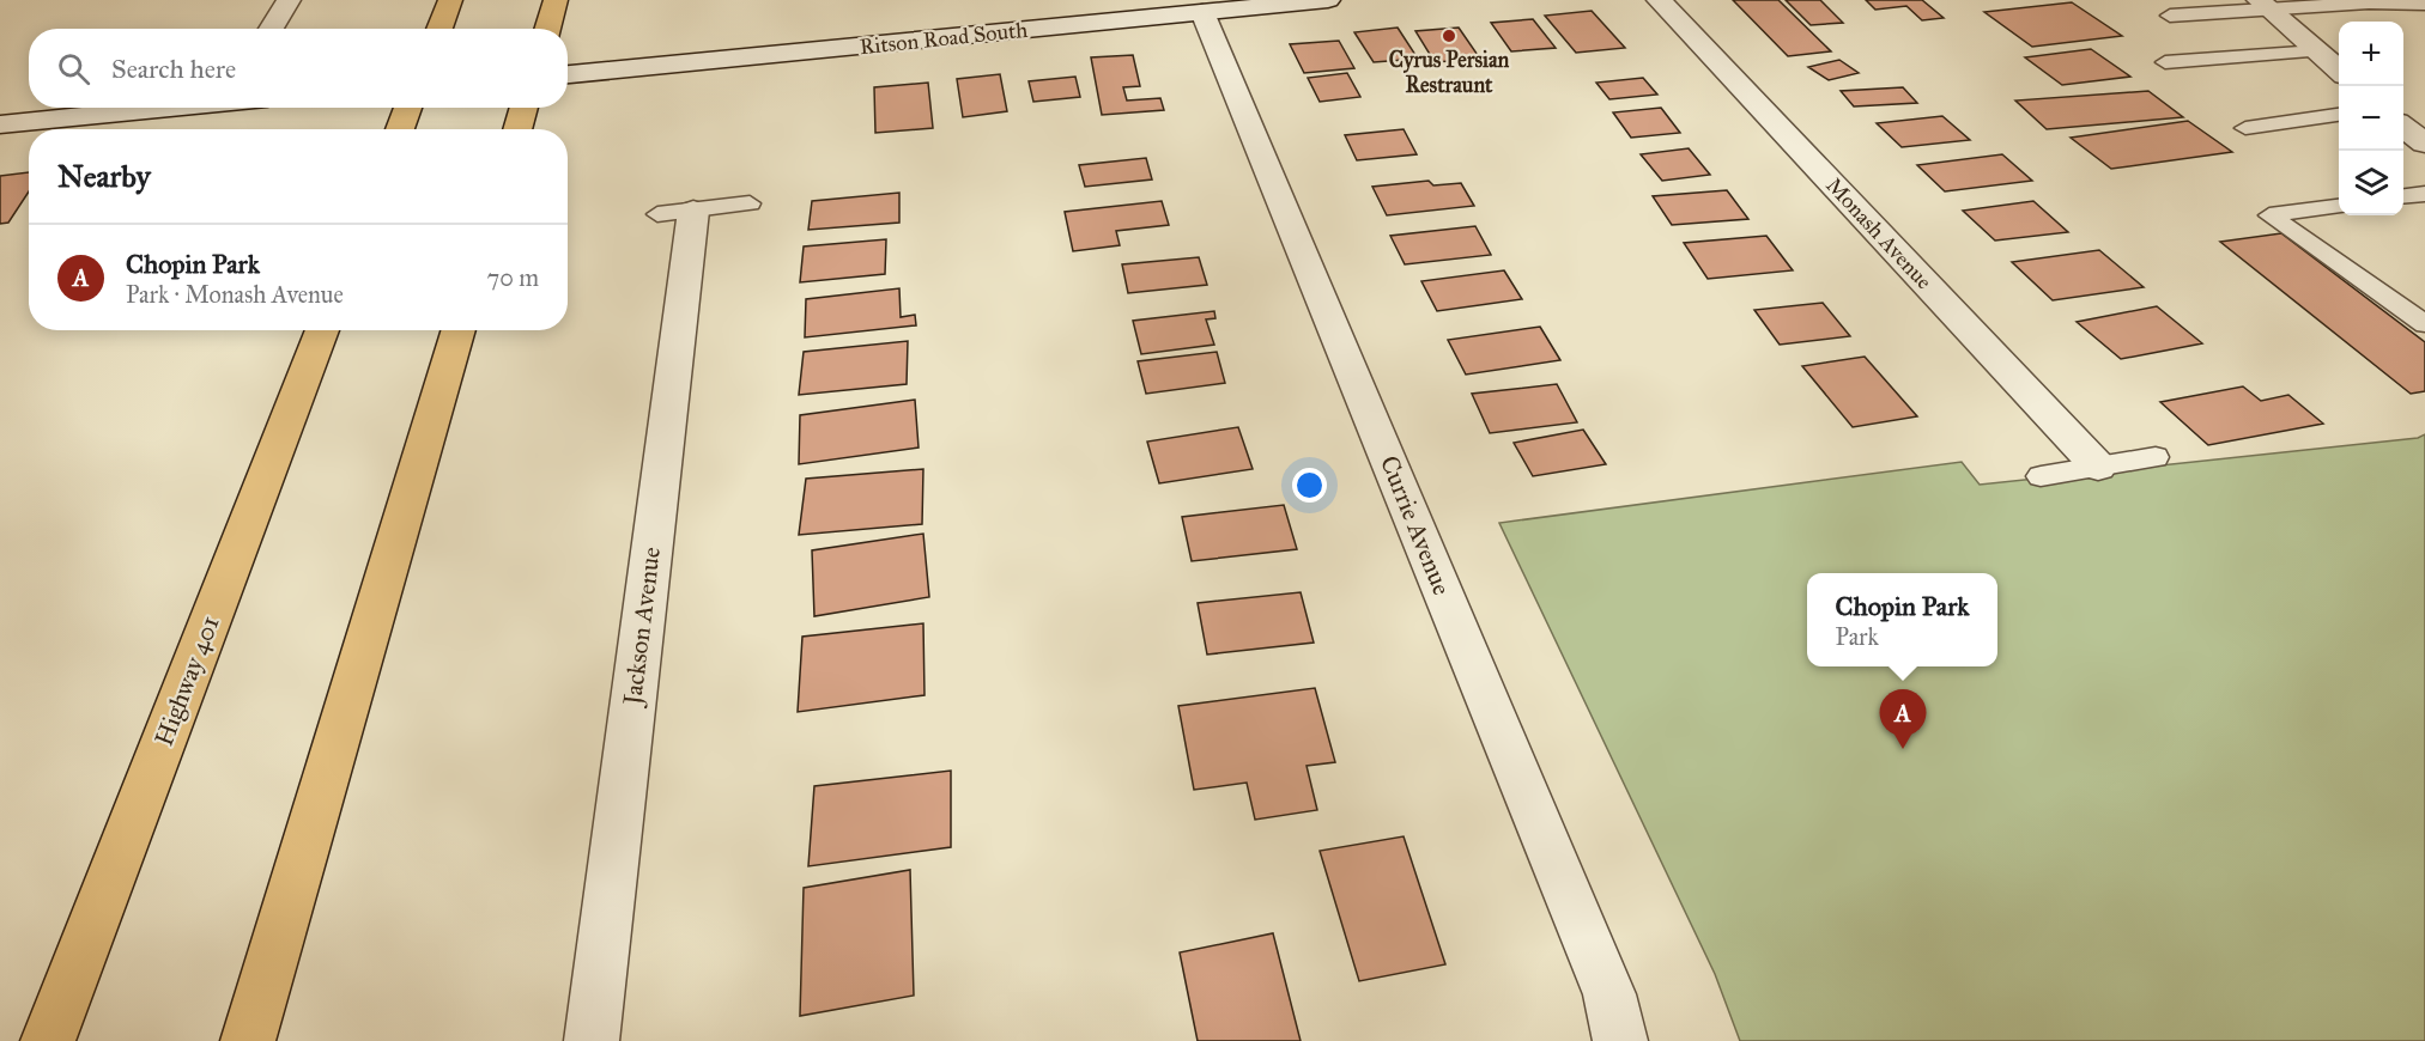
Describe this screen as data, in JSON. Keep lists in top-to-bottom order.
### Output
{
  "streets": {
    "highway": ["Highway 401"],
    "street": [
      "Ritson Road South",
      "Monash Avenue",
      "Currie Avenue",
      "Jackson Avenue"
    ]
  },
  "crossings": [
    ["Ritson Road South", "Currie Avenue"]
  ],
  "places": ["Cyrus Persian Restraunt"],
  "page": {
    "map_buttons": ["+", "−"],
    "search": "Search here",
    "heading": "Nearby",
    "list": [
      {
        "mark": "A",
        "name": "Chopin Park",
        "note": "Park · Monash Avenue",
        "value": "70 m"
      }
    ],
    "popup": ["Chopin Park", "Park"],
    "pins": "A"
  }
}
